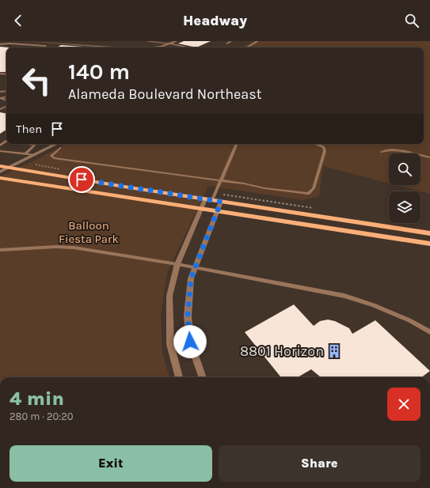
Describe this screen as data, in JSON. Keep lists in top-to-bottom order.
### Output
{
  "parks": ["Balloon Fiesta Park"],
  "places": {
    "building": ["8801 Horizon"]
  },
  "page": {
    "header": "Headway",
    "turn": ["140 m", "Alameda Boulevard Northeast"],
    "then": "Then",
    "heading": ["4 min", "280 m · 20:20"],
    "buttons": ["Exit", "Share"]
  }
}
